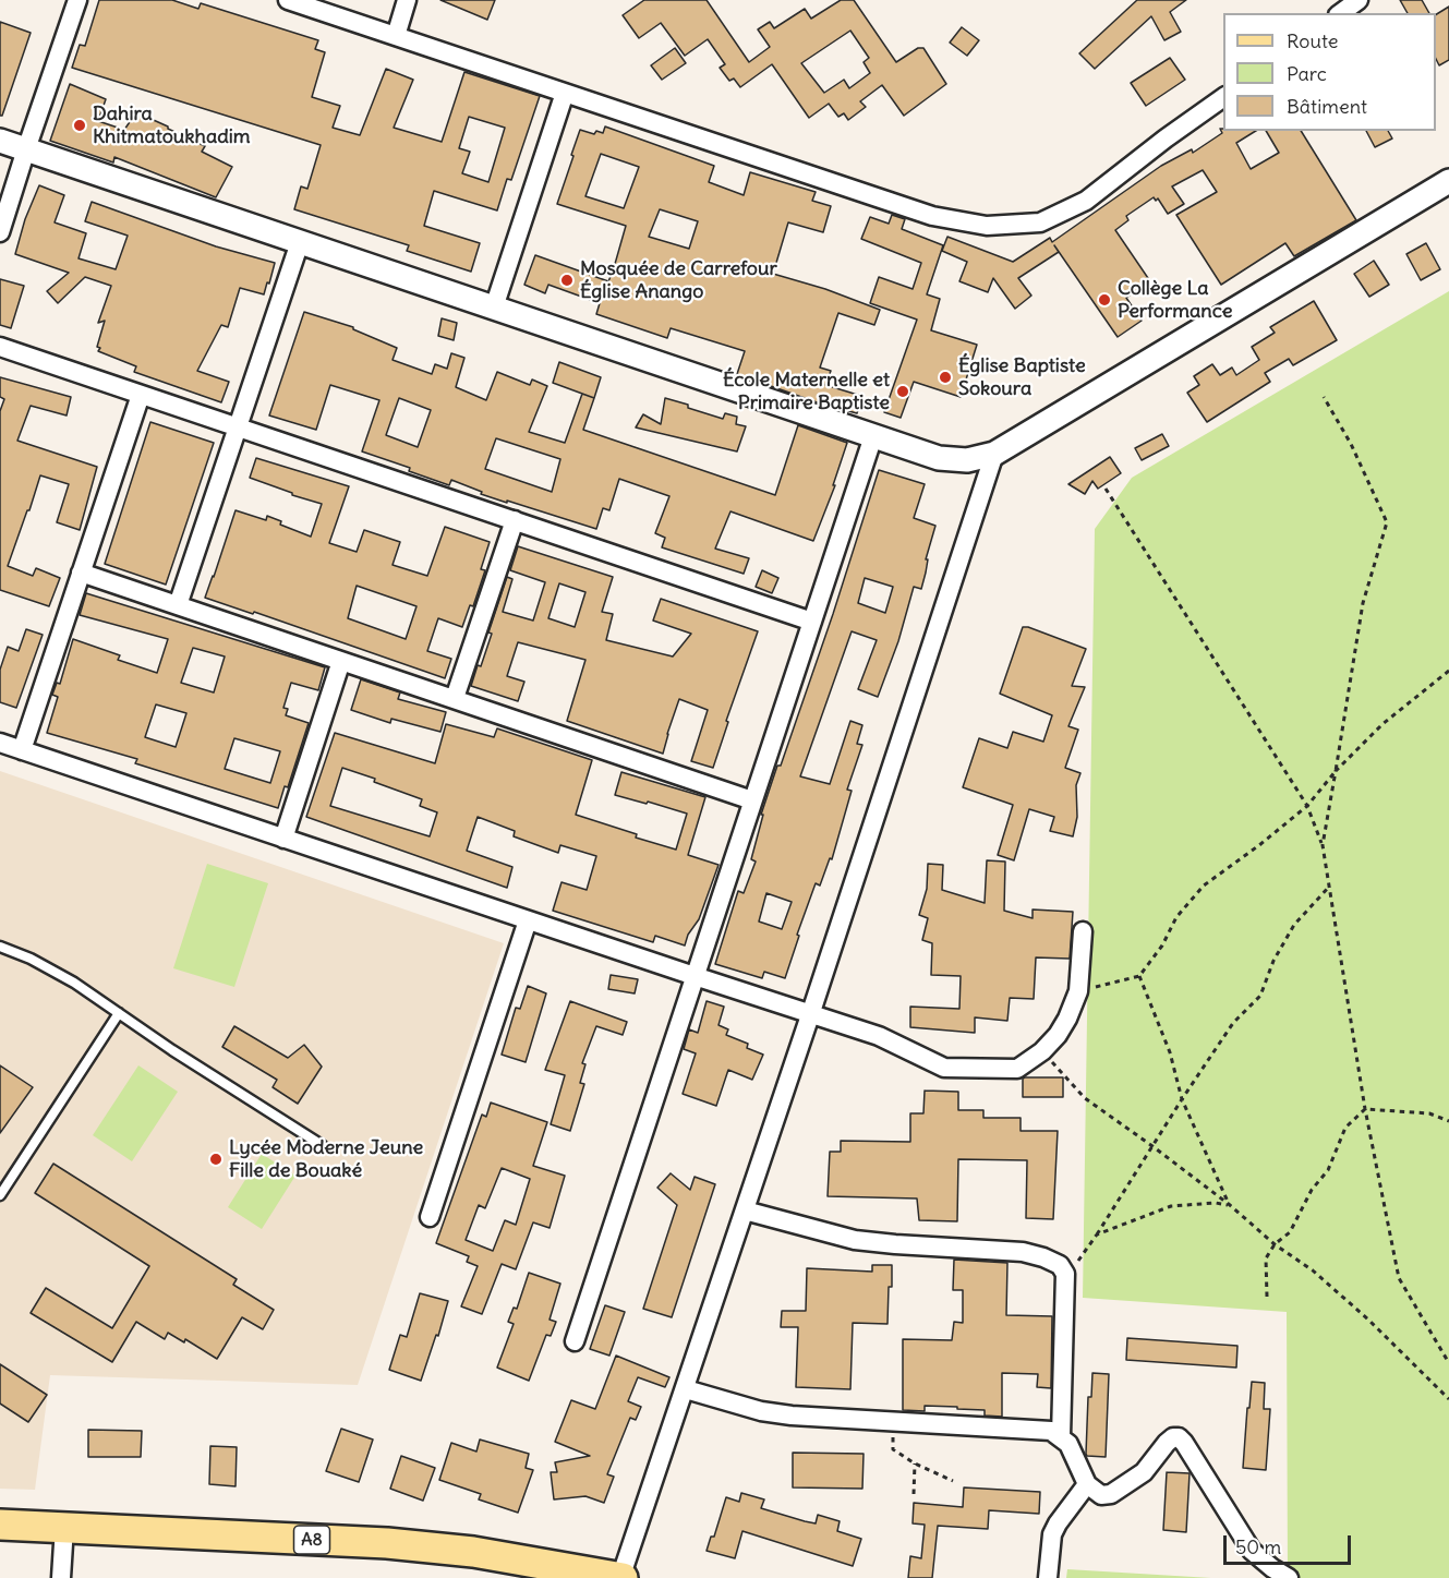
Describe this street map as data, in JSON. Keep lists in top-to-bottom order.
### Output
{
  "streets": {
    "main road": ["A8"]
  },
  "places": [
    "Dahira Khitmatoukhadim",
    "Mosquée de Carrefour Église Anango",
    "Collège La Performance",
    "Église Baptiste Sokoura",
    "École Maternelle et Primaire Baptiste",
    "Lycée Moderne Jeune Fille de Bouaké"
  ],
  "legend": ["Route", "Parc", "Bâtiment"],
  "scale_bar": "50 m"
}
